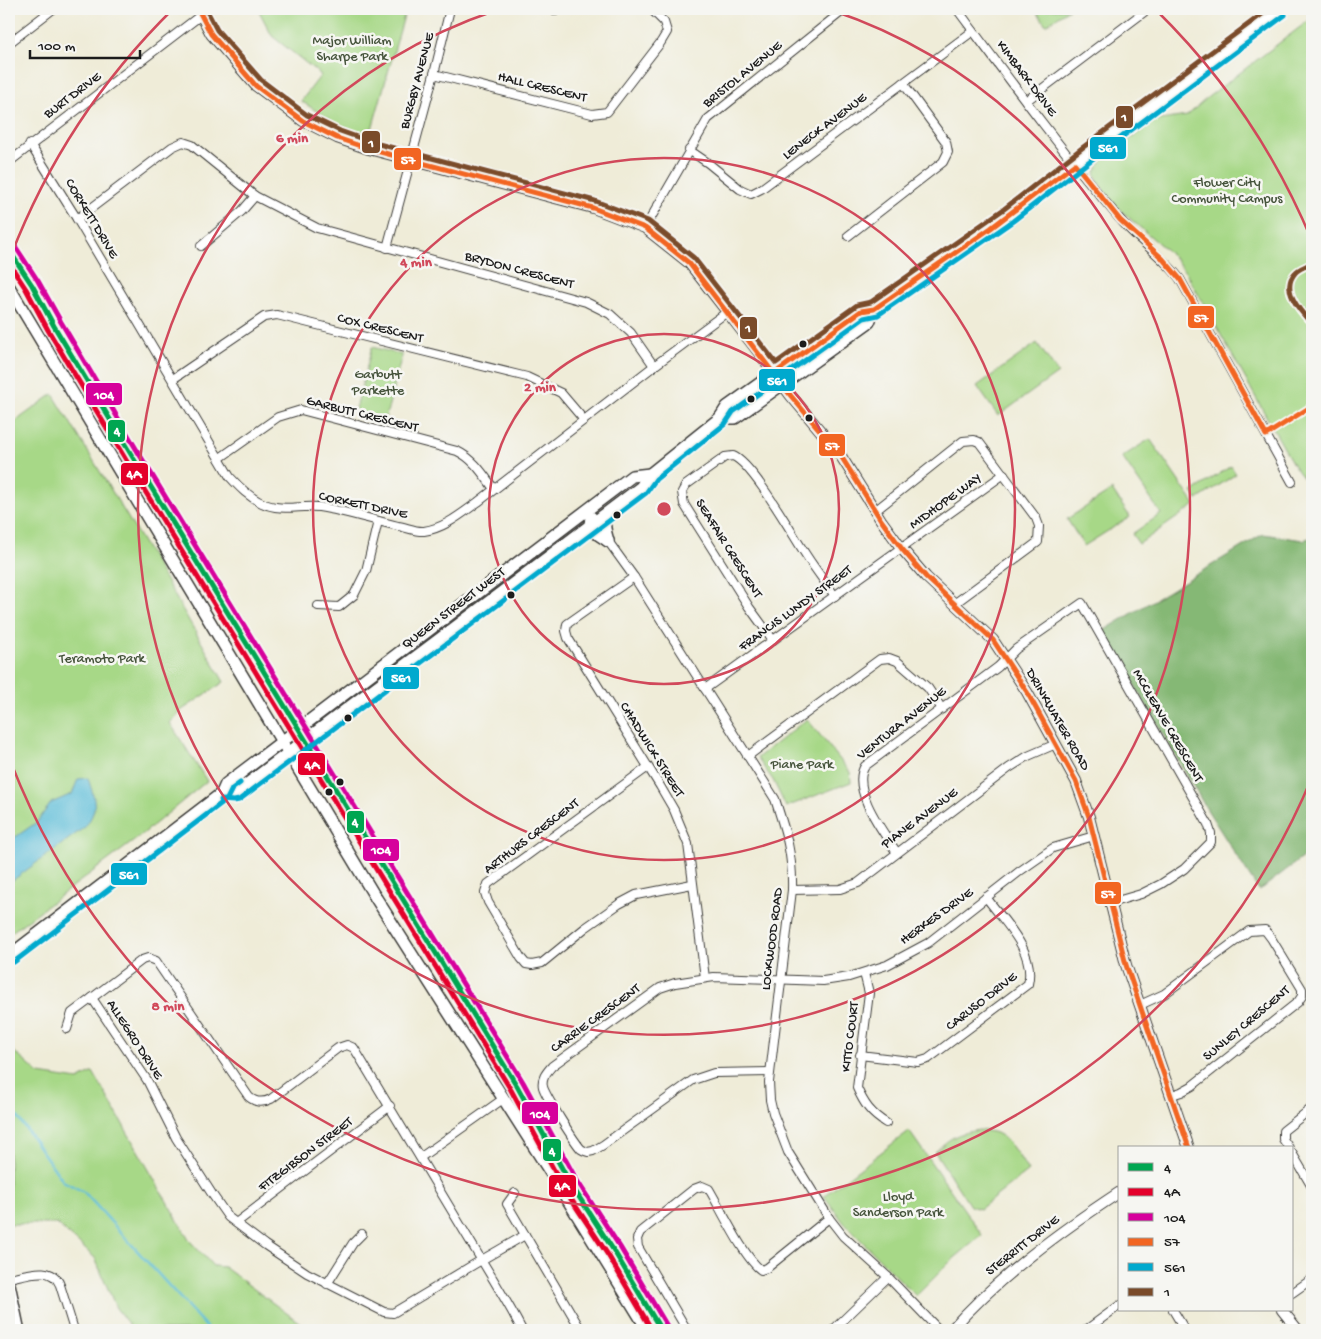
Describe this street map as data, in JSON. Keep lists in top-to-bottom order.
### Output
{
  "streets": {
    "main road": ["QUEEN STREET WEST"],
    "street": [
      "BRISTOL AVENUE",
      "KIMBARK DRIVE",
      "BURGBY AVENUE",
      "HALL CRESCENT",
      "BURT DRIVE",
      "LENECK AVENUE",
      "CORKETT DRIVE",
      "BRYDON CRESCENT",
      "COX CRESCENT",
      "GARBUTT CRESCENT",
      "MIDHOPE WAY",
      "SEAFAIR CRESCENT",
      "FRANCIS LUNDY STREET",
      "DRINKWATER ROAD",
      "VENTURA AVENUE",
      "MCCLEAVE CRESCENT",
      "CHADWICK STREET",
      "PIANE AVENUE",
      "ARTHURS CRESCENT",
      "HERKES DRIVE",
      "LOCKWOOD ROAD",
      "CARUSO DRIVE",
      "CARRIE CRESCENT",
      "SUNLEY CRESCENT",
      "KITTO COURT",
      "ALLEGRO DRIVE",
      "FITZGIBSON STREET",
      "STERRITT DRIVE"
    ]
  },
  "crossings": [
    ["BRISTOL AVENUE", "LENECK AVENUE"],
    ["BRISTOL AVENUE", "DRINKWATER ROAD"],
    ["KIMBARK DRIVE", "LENECK AVENUE"],
    ["KIMBARK DRIVE", "QUEEN STREET WEST"],
    ["BURGBY AVENUE", "HALL CRESCENT"],
    ["BURGBY AVENUE", "BRYDON CRESCENT"],
    ["BURGBY AVENUE", "DRINKWATER ROAD"],
    ["BURT DRIVE", "CORKETT DRIVE"],
    ["BURT DRIVE", "DRINKWATER ROAD"],
    ["CORKETT DRIVE", "BRYDON CRESCENT"],
    ["CORKETT DRIVE", "COX CRESCENT"],
    ["CORKETT DRIVE", "GARBUTT CRESCENT"],
    ["CORKETT DRIVE", "DRINKWATER ROAD"],
    ["MIDHOPE WAY", "FRANCIS LUNDY STREET"],
    ["MIDHOPE WAY", "DRINKWATER ROAD"],
    ["SEAFAIR CRESCENT", "FRANCIS LUNDY STREET"],
    ["QUEEN STREET WEST", "DRINKWATER ROAD"],
    ["FRANCIS LUNDY STREET", "DRINKWATER ROAD"],
    ["FRANCIS LUNDY STREET", "LOCKWOOD ROAD"],
    ["DRINKWATER ROAD", "VENTURA AVENUE"],
    ["DRINKWATER ROAD", "MCCLEAVE CRESCENT"],
    ["DRINKWATER ROAD", "PIANE AVENUE"],
    ["DRINKWATER ROAD", "HERKES DRIVE"],
    ["DRINKWATER ROAD", "SUNLEY CRESCENT"],
    ["VENTURA AVENUE", "MCCLEAVE CRESCENT"],
    ["VENTURA AVENUE", "PIANE AVENUE"],
    ["CHADWICK STREET", "ARTHURS CRESCENT"],
    ["CHADWICK STREET", "LOCKWOOD ROAD"],
    ["CHADWICK STREET", "CARRIE CRESCENT"],
    ["PIANE AVENUE", "LOCKWOOD ROAD"],
    ["HERKES DRIVE", "LOCKWOOD ROAD"],
    ["HERKES DRIVE", "CARUSO DRIVE"],
    ["HERKES DRIVE", "CARRIE CRESCENT"],
    ["HERKES DRIVE", "KITTO COURT"],
    ["LOCKWOOD ROAD", "CARRIE CRESCENT"],
    ["CARUSO DRIVE", "KITTO COURT"],
    ["ALLEGRO DRIVE", "FITZGIBSON STREET"]
  ],
  "parks": [
    "Major William Sharpe Park",
    "Flower City Community Campus",
    "Garbutt Parkette",
    "Teramoto Park",
    "Piane Park",
    "Lloyd Sanderson Park"
  ],
  "lines": [
    "transit line 57",
    "transit line 1",
    "transit line 561",
    "transit line 104",
    "transit line 4",
    "transit line 4A"
  ],
  "legend": [
    "4",
    "4A",
    "104",
    "57",
    "561",
    "1"
  ],
  "scale_bar": "100 m",
  "rings": [
    "6 min",
    "4 min",
    "2 min",
    "8 min"
  ]
}
